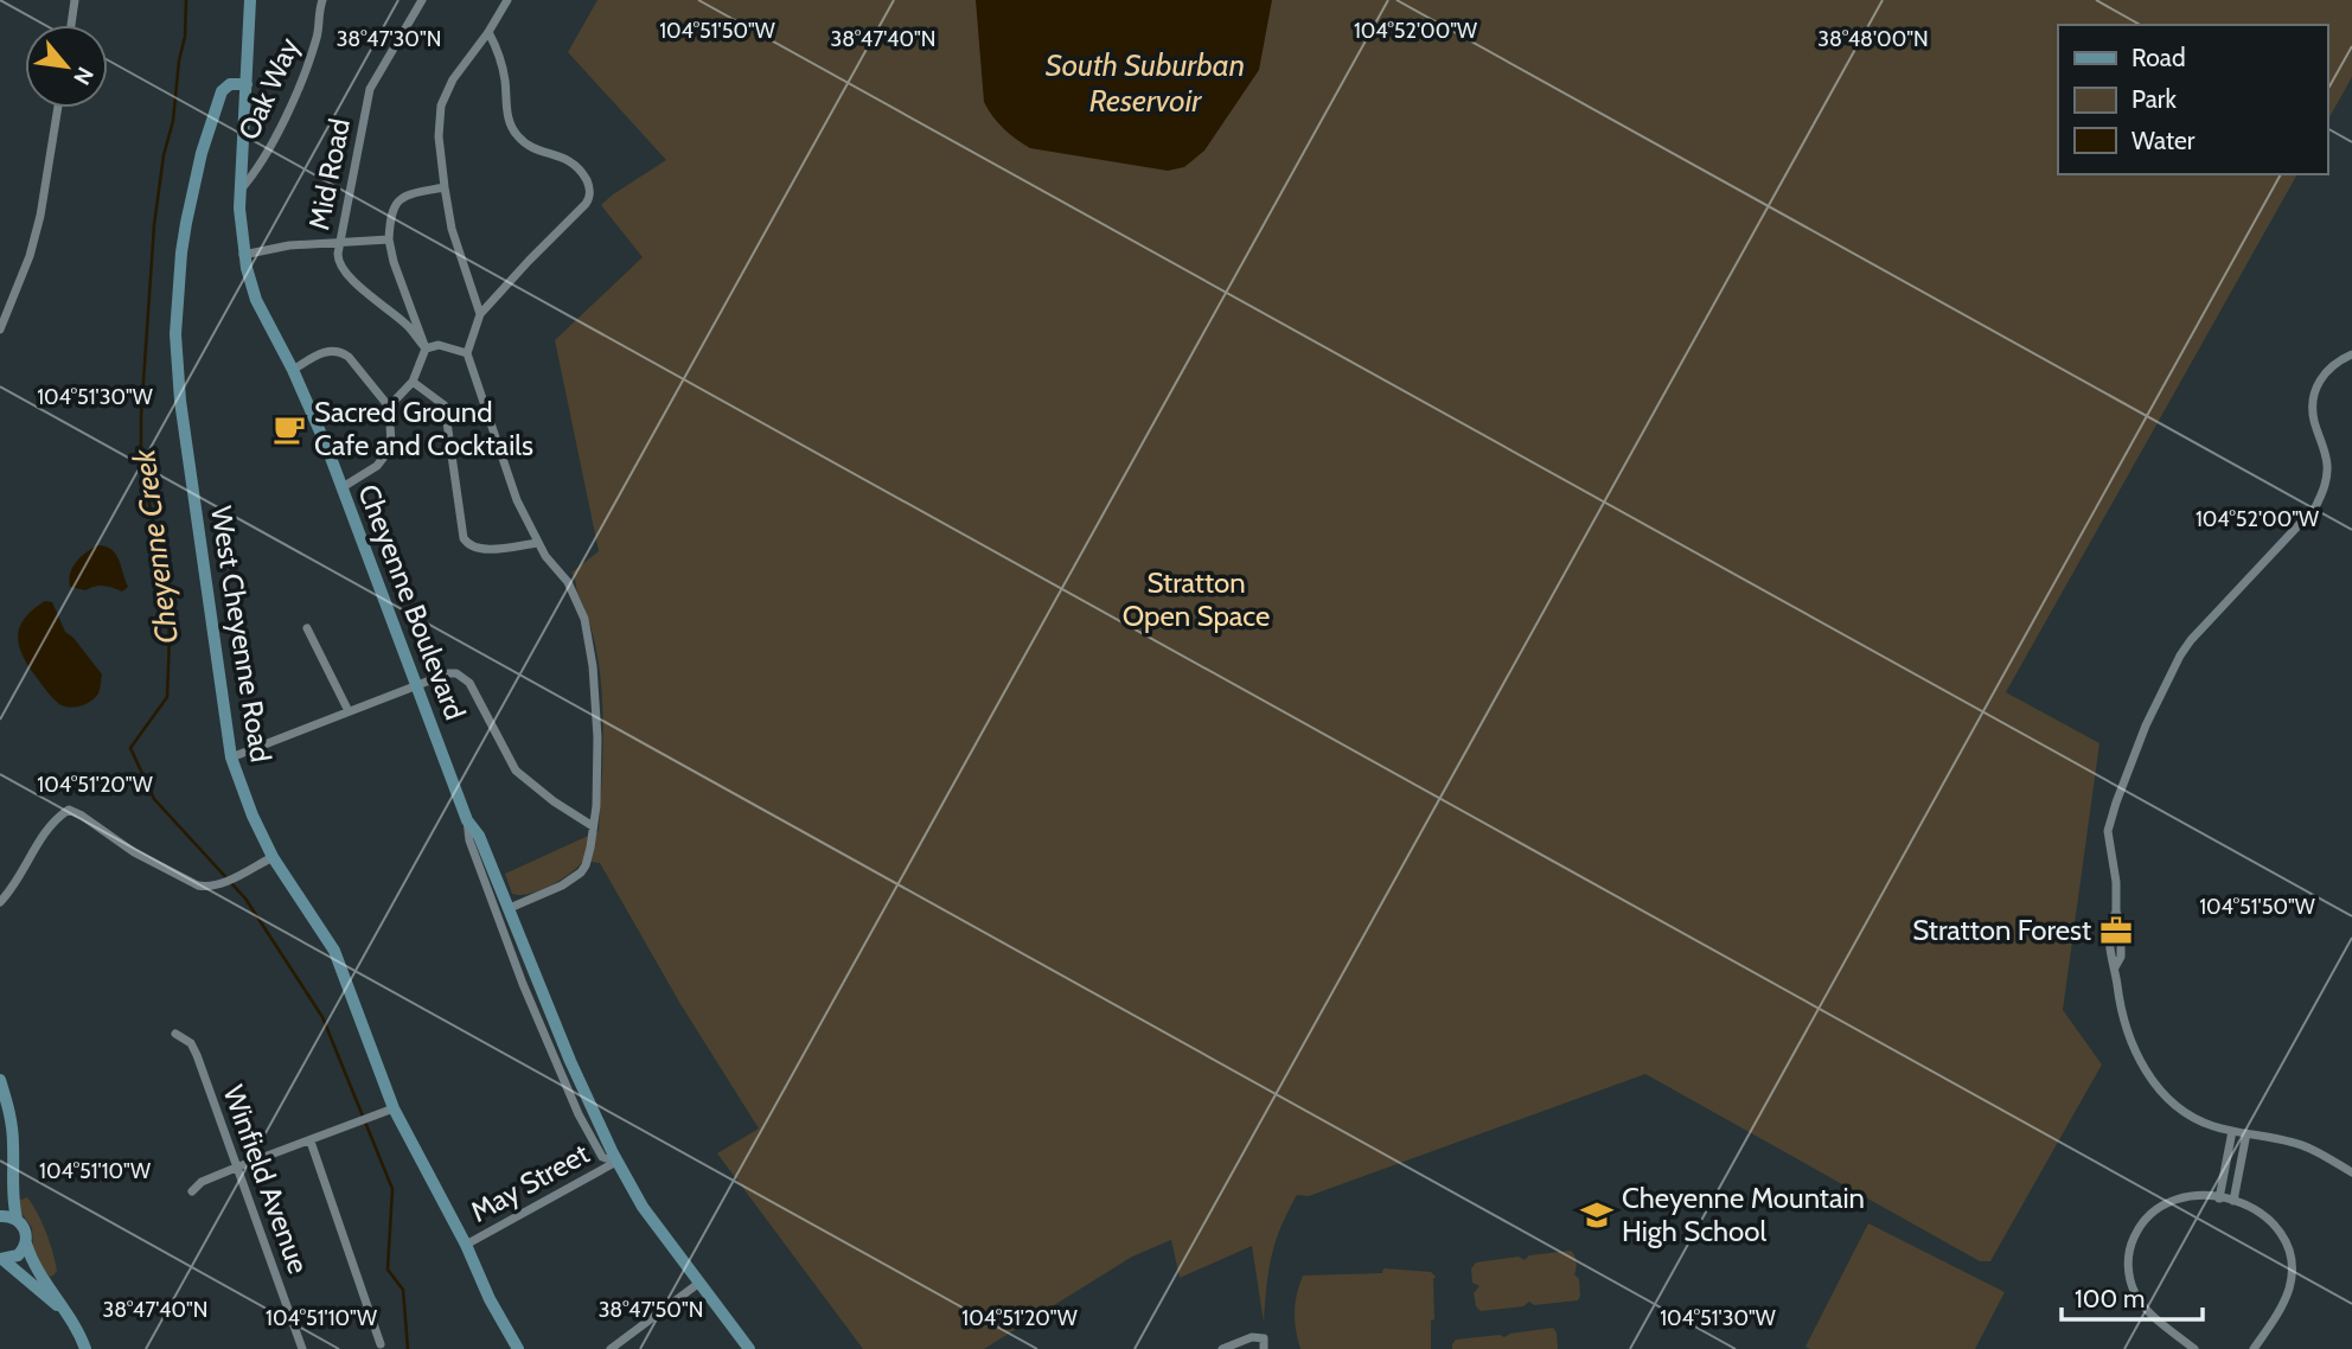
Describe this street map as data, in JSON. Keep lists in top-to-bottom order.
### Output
{
  "streets": {
    "street": [
      "Oak Way",
      "Mid Road",
      "Cheyenne Boulevard",
      "West Cheyenne Road",
      "Winfield Avenue",
      "May Street"
    ]
  },
  "crossings": [
    ["Oak Way", "Cheyenne Boulevard"],
    ["Cheyenne Boulevard", "West Cheyenne Road"],
    ["Cheyenne Boulevard", "May Street"],
    ["West Cheyenne Road", "May Street"]
  ],
  "water": ["South Suburban Reservoir", "Cheyenne Creek"],
  "parks": ["Stratton Open Space"],
  "places": {
    "cafe": ["Sacred Ground Cafe and Cocktails"],
    "office": ["Stratton Forest"],
    "school or university": ["Cheyenne Mountain High School"]
  },
  "legend": ["Road", "Park", "Water"],
  "scale_bar": "100 m",
  "north": "bottom right",
  "coordinates": [
    "104°52'00\"W",
    "104°51'50\"W",
    "38°47'30\"N",
    "38°47'40\"N",
    "38°48'00\"N",
    "104°51'30\"W",
    "104°51'20\"W",
    "104°51'10\"W",
    "38°47'50\"N"
  ]
}
